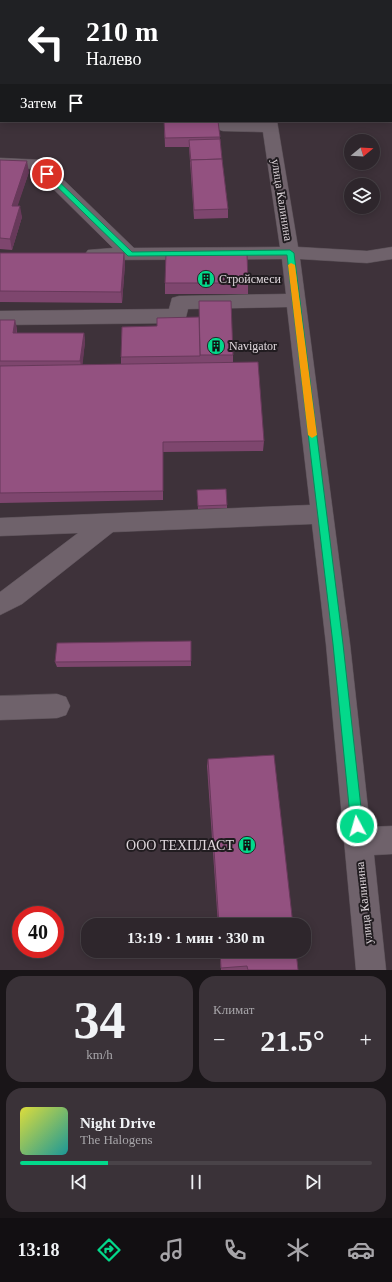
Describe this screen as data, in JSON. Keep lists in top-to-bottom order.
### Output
{
  "streets": {
    "street": ["улица Калинина"]
  },
  "places": {
    "building": ["Стройсмеси", "Navigator", "ООО ТЕХПЛАСТ"]
  },
  "north": "right",
  "page": {
    "turn": ["210 m", "Налево"],
    "then": "Затем",
    "limit": "40",
    "trip": "13:19 · 1 мин · 330 m",
    "tile": [
      ["34", "km/h"],
      "Климат"
    ],
    "heat": ["−", "21.5°", "+"],
    "song": ["Night Drive", "The Halogens"],
    "tabs": "13:18"
  }
}
